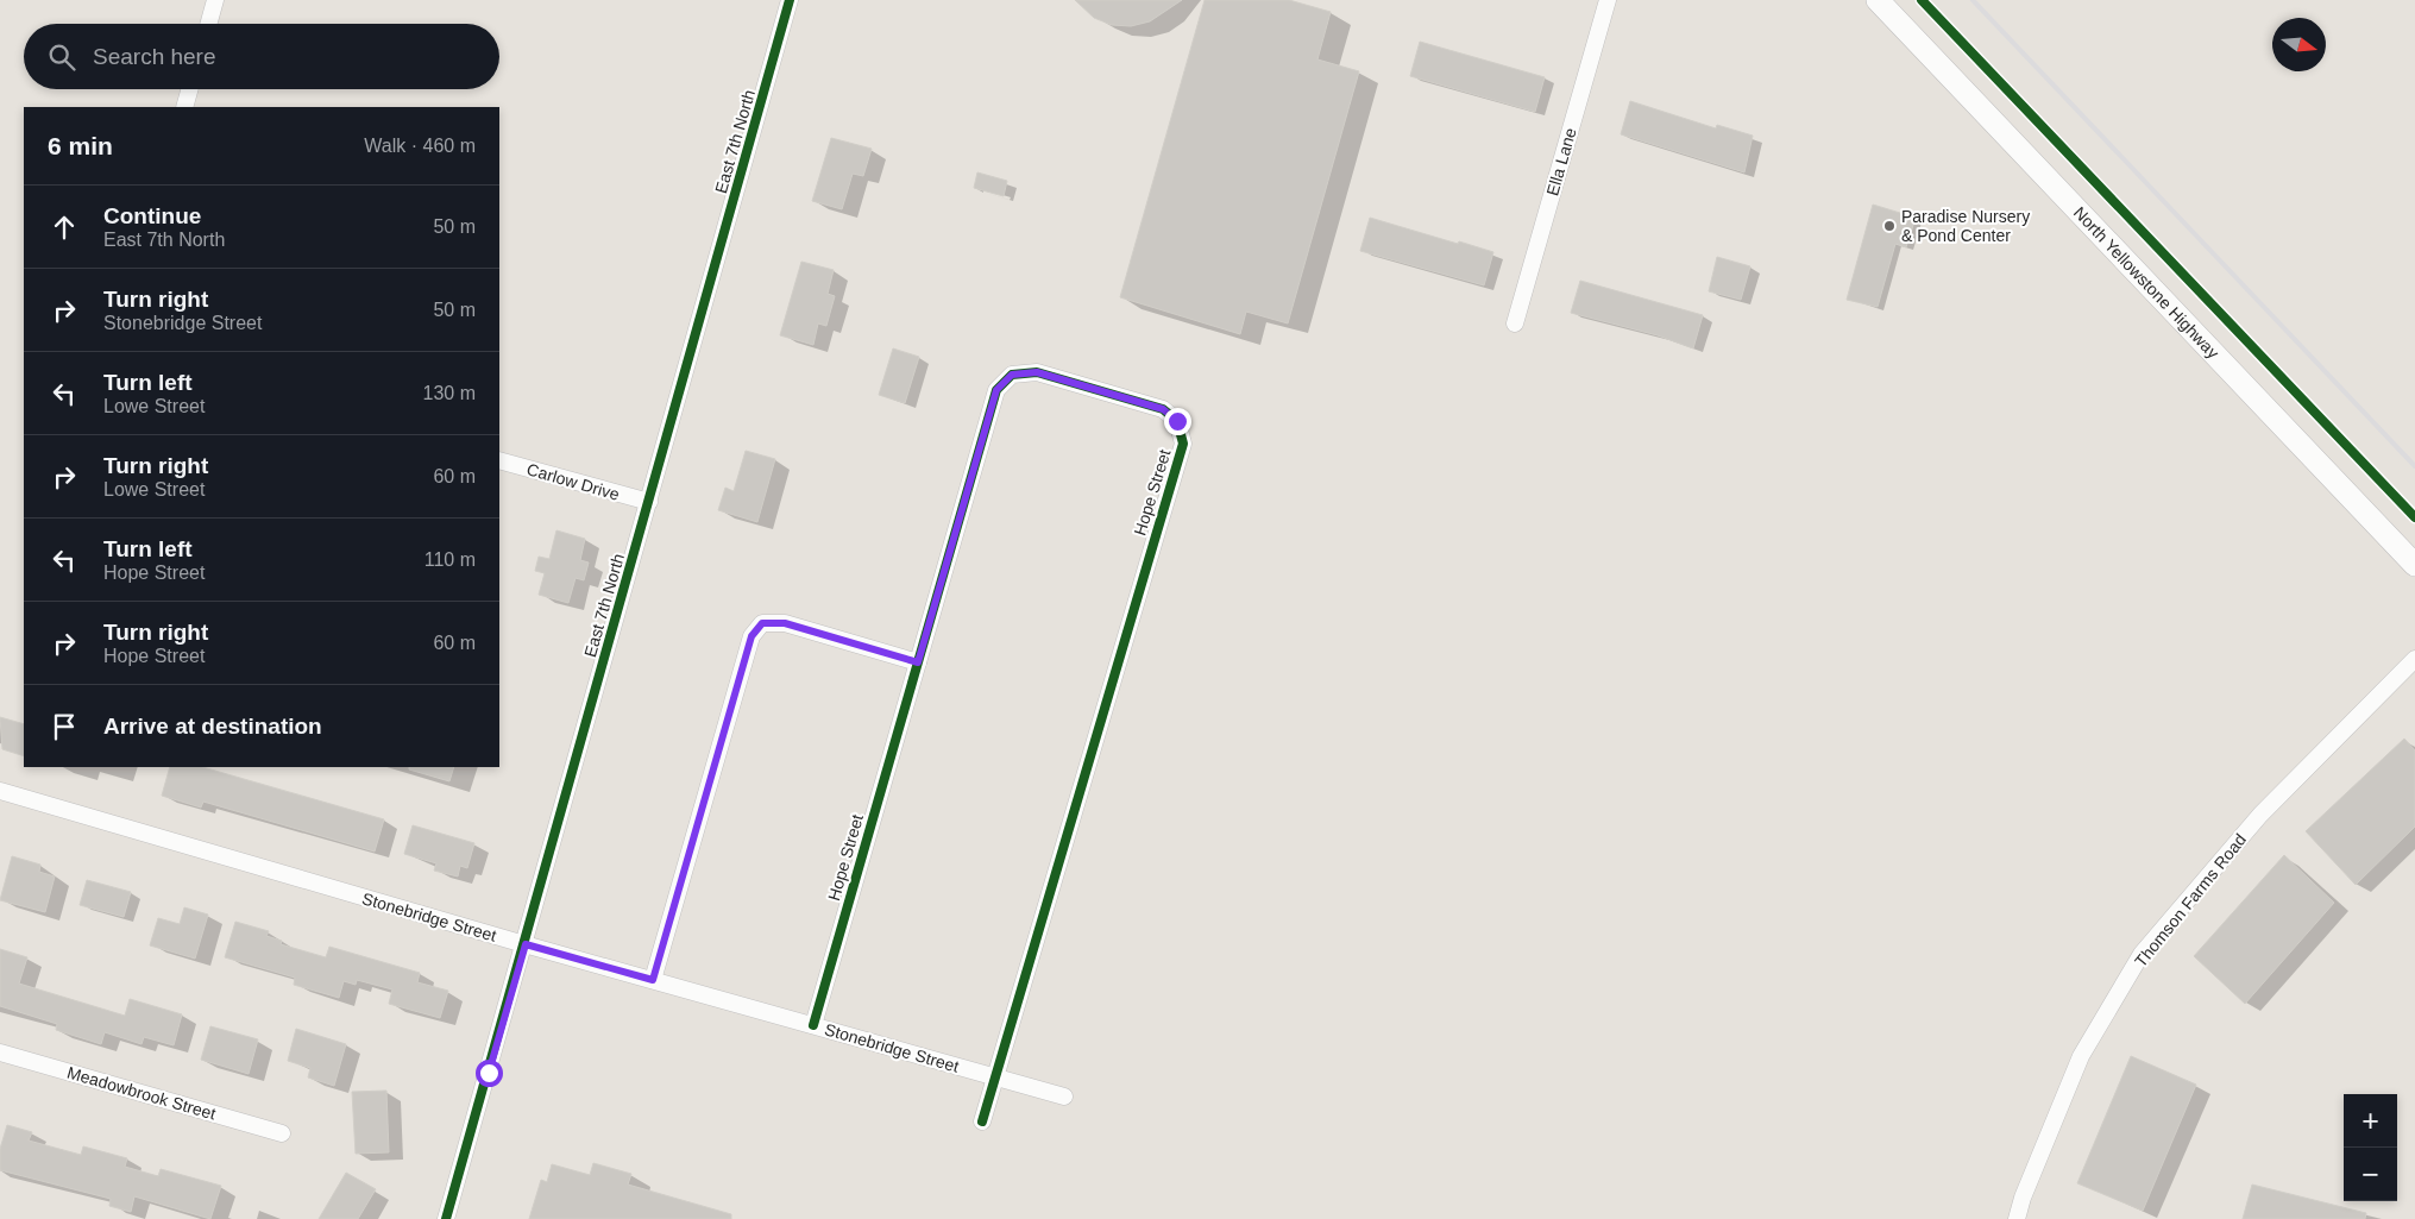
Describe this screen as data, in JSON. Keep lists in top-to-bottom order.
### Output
{
  "streets": {
    "main road": ["North Yellowstone Highway"],
    "street": [
      "East 7th North",
      "Ella Lane",
      "Carlow Drive",
      "Hope Street",
      "Thomson Farms Road",
      "Stonebridge Street",
      "Meadowbrook Street"
    ]
  },
  "crossings": [
    ["East 7th North", "Carlow Drive"],
    ["East 7th North", "Stonebridge Street"],
    ["Hope Street", "Stonebridge Street"]
  ],
  "places": ["Paradise Nursery & Pond Center"],
  "north": "right",
  "page": {
    "search": "Search here",
    "heading": ["6 min", "Walk · 460 m"],
    "list": [
      ["Continue", "East 7th North", "50 m"],
      ["Turn right", "Stonebridge Street", "50 m"],
      ["Turn left", "Lowe Street", "130 m"],
      ["Turn right", "Lowe Street", "60 m"],
      ["Turn left", "Hope Street", "110 m"],
      ["Turn right", "Hope Street", "60 m"],
      "Arrive at destination"
    ],
    "map_buttons": ["+", "−"]
  }
}
